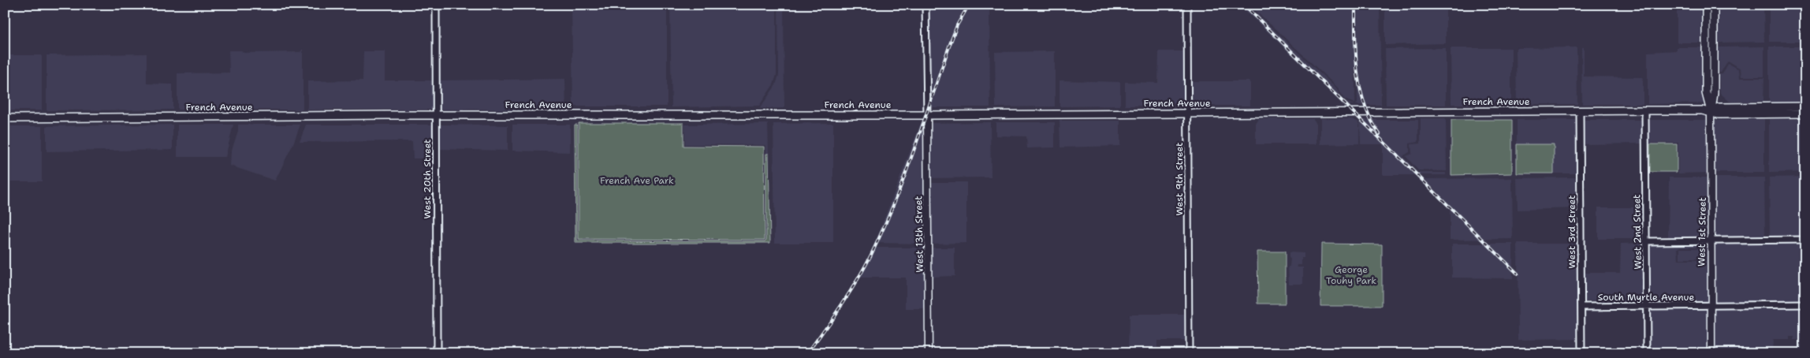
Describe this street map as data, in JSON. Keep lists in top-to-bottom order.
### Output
{
  "streets": {
    "main road": ["French Avenue", "West 1st Street", "West 13th Street"],
    "street": [
      "West 20th Street",
      "West 9th Street",
      "West 3rd Street",
      "West 2nd Street",
      "South Myrtle Avenue"
    ]
  },
  "crossings": [
    ["French Avenue", "West 20th Street"],
    ["French Avenue", "West 9th Street"],
    ["French Avenue", "West 3rd Street"],
    ["French Avenue", "West 2nd Street"],
    ["French Avenue", "West 1st Street"],
    ["French Avenue", "West 13th Street"],
    ["West 3rd Street", "South Myrtle Avenue"],
    ["West 2nd Street", "South Myrtle Avenue"],
    ["West 1st Street", "South Myrtle Avenue"]
  ],
  "parks": ["French Ave Park", "George Touhy Park"]
}
